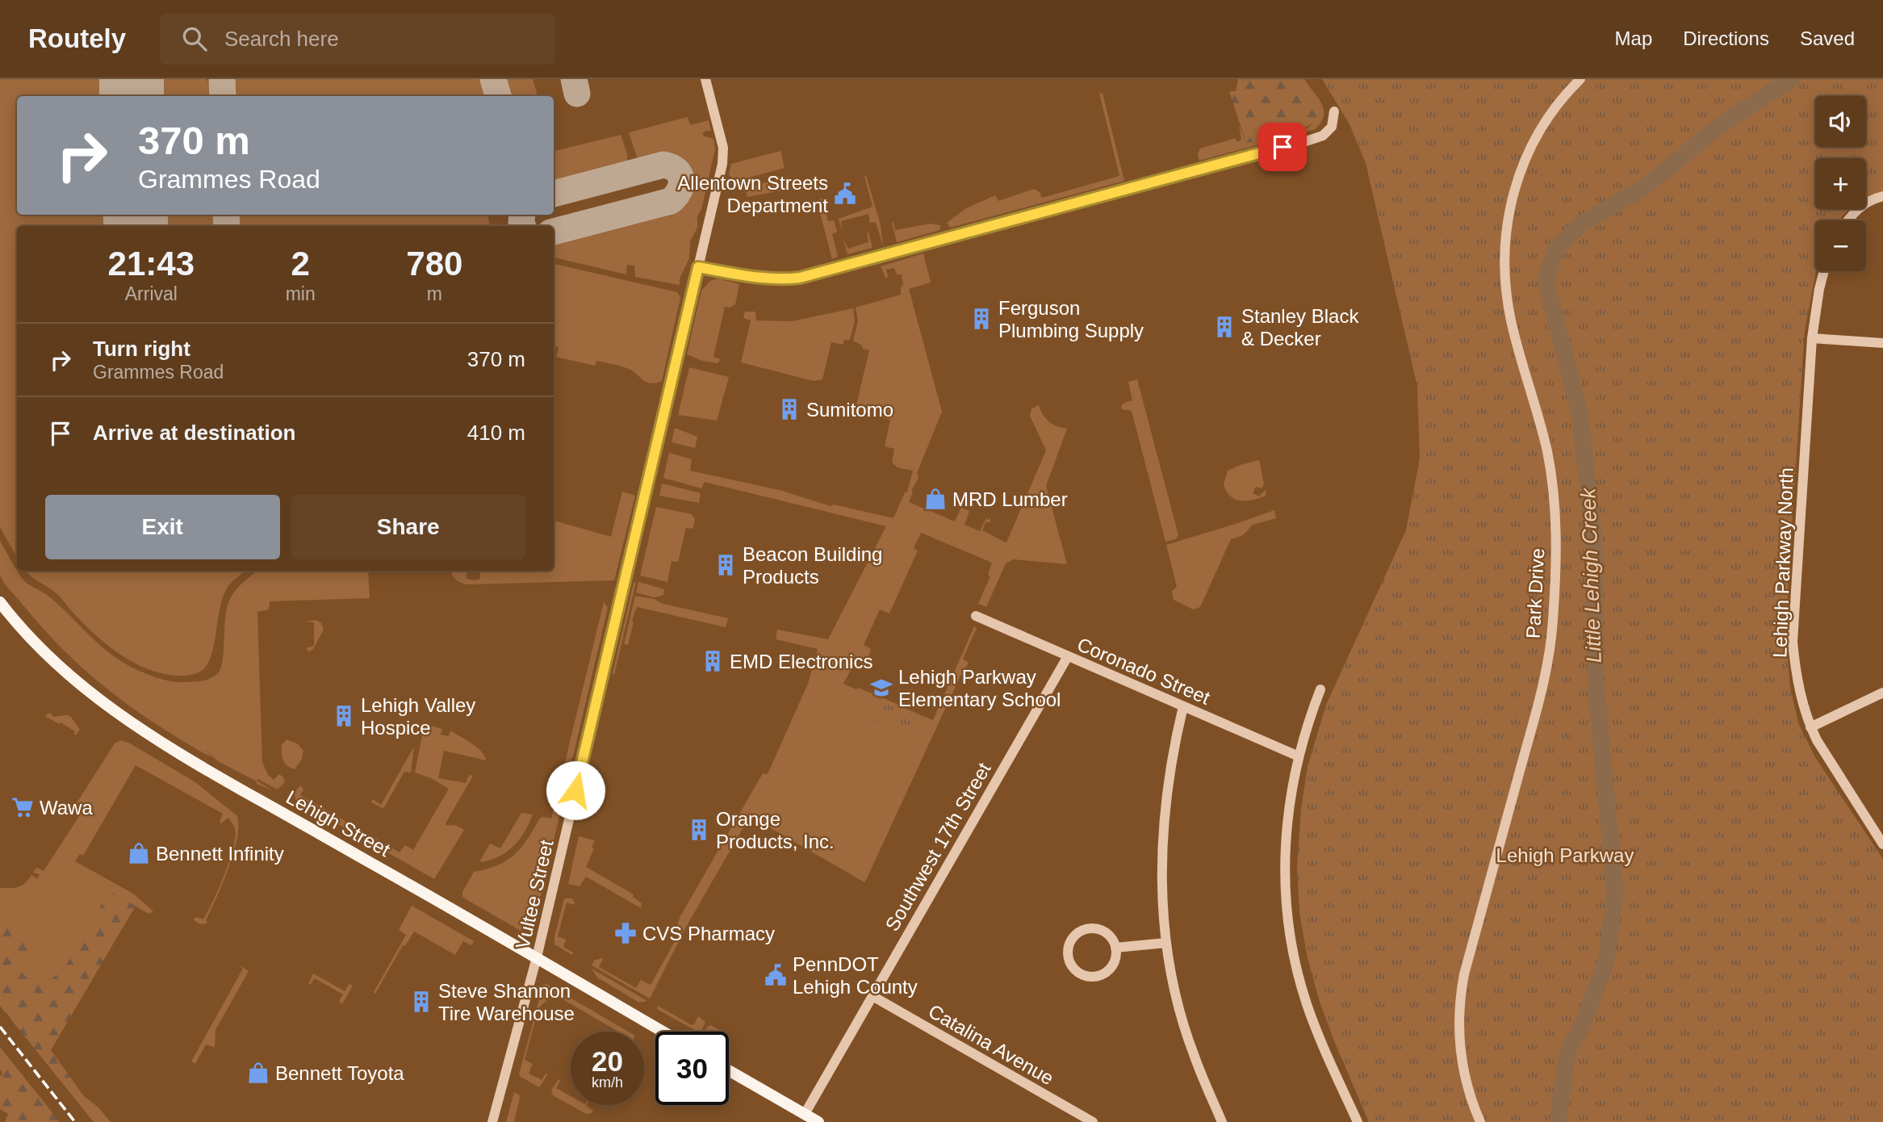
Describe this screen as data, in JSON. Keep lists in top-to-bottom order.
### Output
{
  "streets": {
    "main road": ["Lehigh Street"],
    "street": [
      "Lehigh Parkway North",
      "Park Drive",
      "Coronado Street",
      "Southwest 17th Street",
      "Vultee Street",
      "Catalina Avenue"
    ]
  },
  "crossings": [
    ["Coronado Street", "Southwest 17th Street"],
    ["Lehigh Street", "Vultee Street"],
    ["Southwest 17th Street", "Catalina Avenue"]
  ],
  "water": ["Little Lehigh Creek"],
  "parks": ["Lehigh Parkway"],
  "places": {
    "public building": ["Allentown Streets Department", "PennDOT Lehigh County"],
    "building": [
      "Ferguson Plumbing Supply",
      "Stanley Black & Decker",
      "Sumitomo",
      "Beacon Building Products",
      "EMD Electronics",
      "Lehigh Valley Hospice",
      "Orange Products, Inc.",
      "Steve Shannon Tire Warehouse"
    ],
    "shop": ["MRD Lumber", "Bennett Infinity", "Bennett Toyota"],
    "school or university": ["Lehigh Parkway Elementary School"],
    "supermarket": ["Wawa"],
    "pharmacy": ["CVS Pharmacy"]
  },
  "page": {
    "header": "Routely",
    "search": "Search here",
    "nav": ["Map", "Directions", "Saved"],
    "map_buttons": ["+", "−"],
    "turn": ["370 m", "Grammes Road"],
    "eta": [
      "21:43",
      "Arrival",
      "2",
      "min",
      "780",
      "m"
    ],
    "list": [
      {
        "name": "Turn right",
        "note": "Grammes Road",
        "value": "370 m"
      },
      {
        "name": "Arrive at destination",
        "value": "410 m"
      }
    ],
    "buttons": ["Exit", "Share"],
    "speed": "20 km/h",
    "limit": "30"
  }
}
